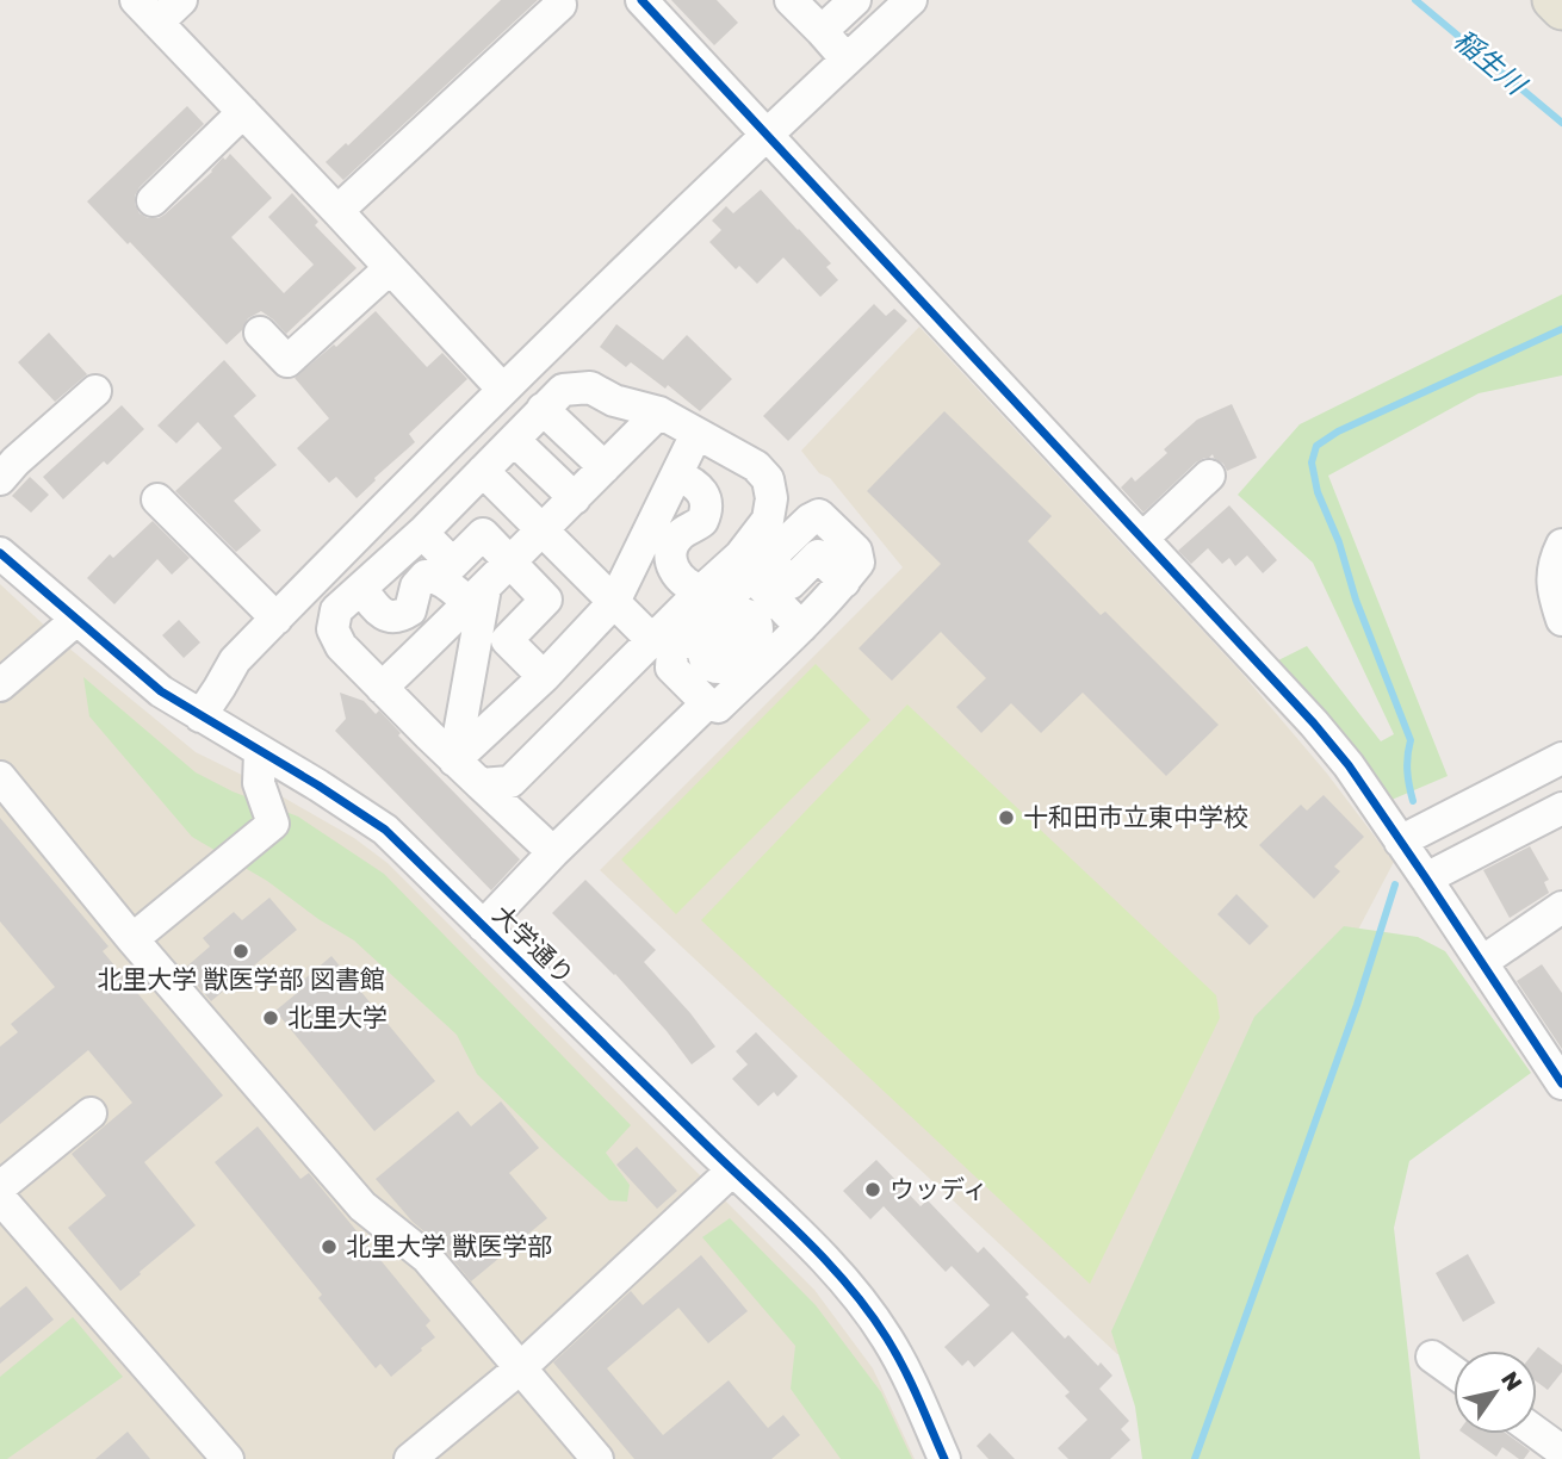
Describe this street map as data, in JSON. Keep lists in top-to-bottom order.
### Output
{
  "streets": {
    "street": ["大学通り"]
  },
  "water": ["稲生川"],
  "places": [
    "十和田市立東中学校",
    "北里大学 獣医学部 図書館",
    "北里大学",
    "ウッディ",
    "北里大学 獣医学部"
  ],
  "north": "top right"
}
